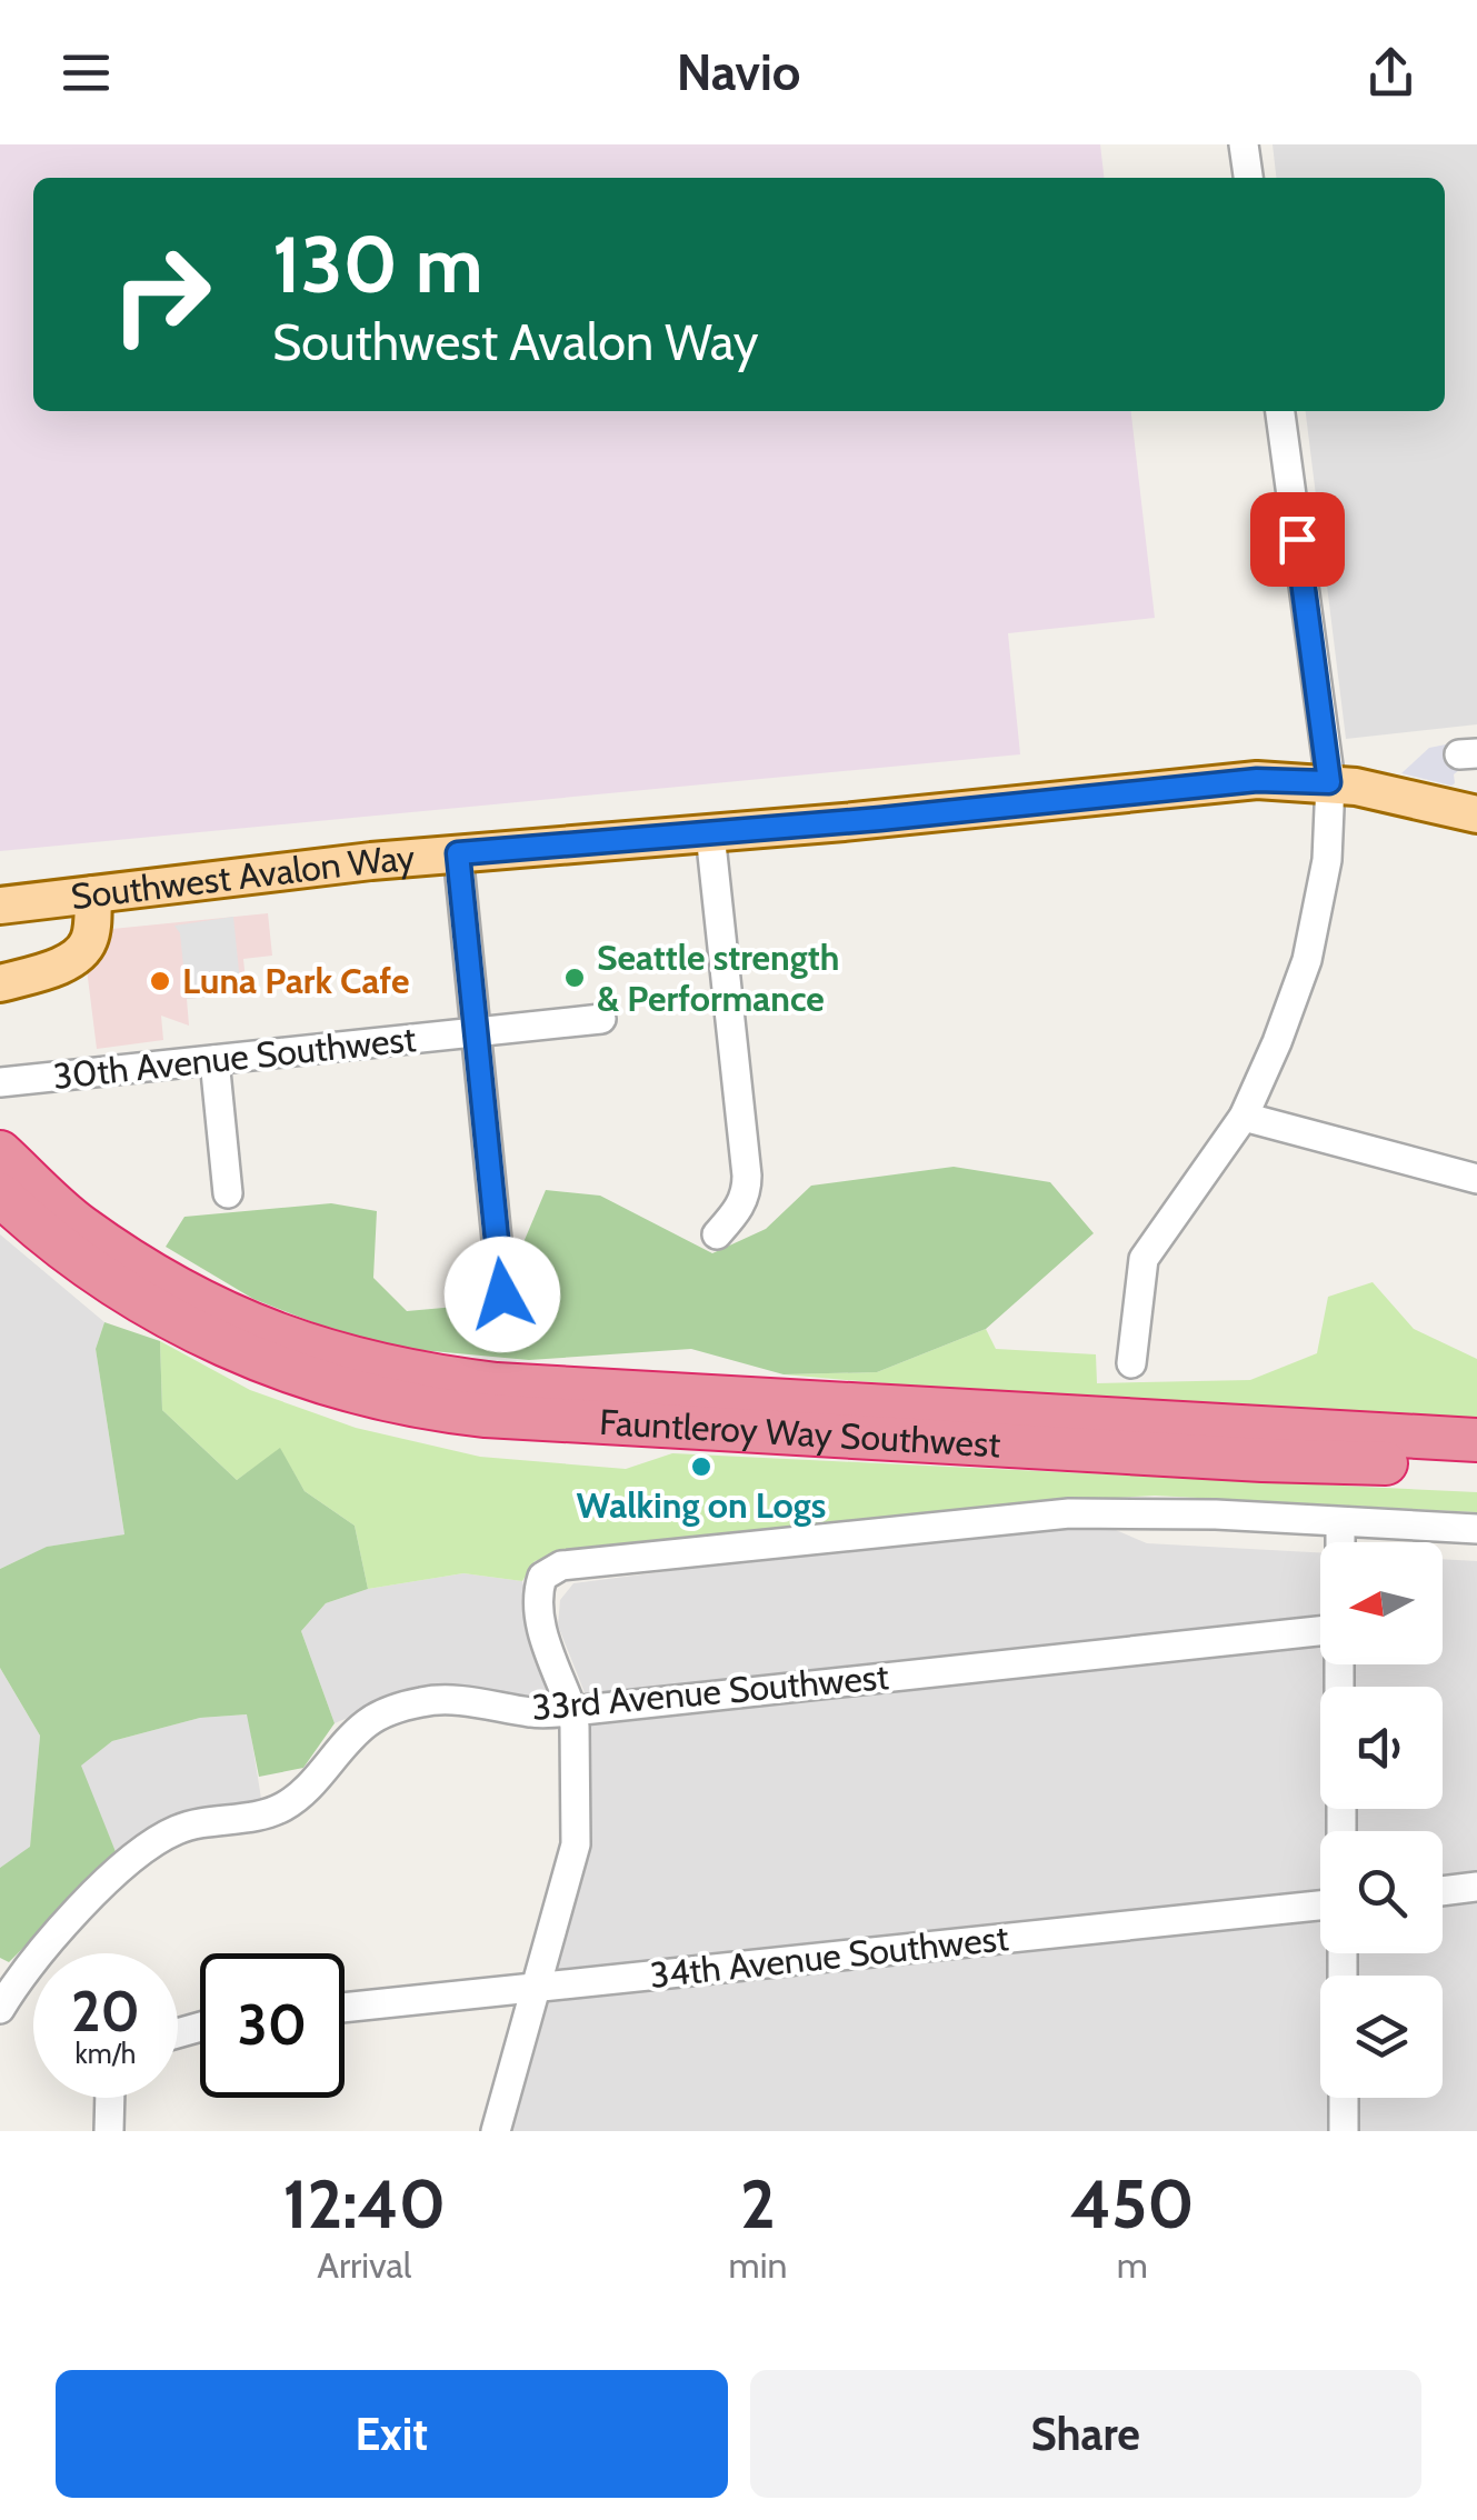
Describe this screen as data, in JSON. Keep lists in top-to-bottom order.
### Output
{
  "streets": {
    "highway": ["Fauntleroy Way Southwest"],
    "main road": ["Southwest Avalon Way"],
    "street": ["30th Avenue Southwest", "33rd Avenue Southwest", "34th Avenue Southwest"]
  },
  "crossings": [
    ["Fauntleroy Way Southwest", "33rd Avenue Southwest"]
  ],
  "places": ["Seattle strength & Performance", "Luna Park Cafe", "Walking on Logs"],
  "north": "left",
  "page": {
    "header": "Navio",
    "turn": ["130 m", "Southwest Avalon Way"],
    "speed": "20 km/h",
    "limit": "30",
    "eta": [
      "12:40",
      "Arrival",
      "2",
      "min",
      "450",
      "m"
    ],
    "buttons": ["Exit", "Share"]
  }
}
